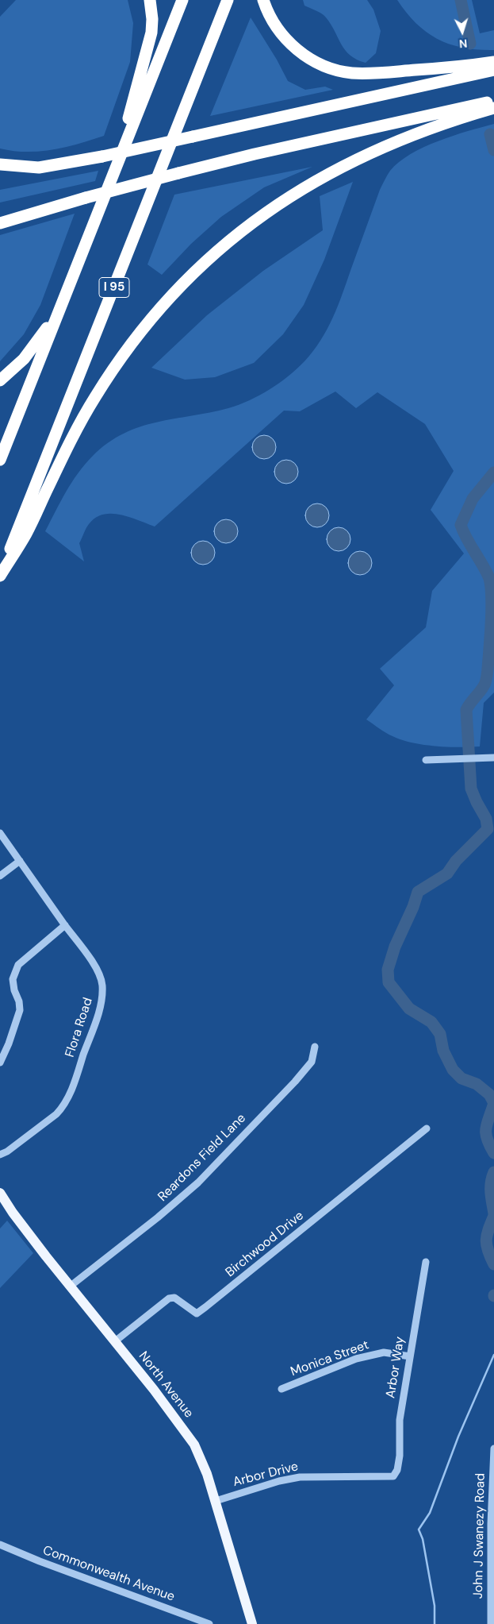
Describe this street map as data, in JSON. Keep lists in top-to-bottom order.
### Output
{
  "streets": {
    "highway": ["I 95"],
    "main road": ["North Avenue"],
    "street": [
      "Flora Road",
      "Reardons Field Lane",
      "Birchwood Drive",
      "Monica Street",
      "Arbor Way",
      "Arbor Drive",
      "John J Swanezy Road",
      "Commonwealth Avenue"
    ]
  },
  "crossings": [
    ["Reardons Field Lane", "North Avenue"],
    ["Birchwood Drive", "North Avenue"],
    ["Monica Street", "Arbor Way"],
    ["Arbor Way", "Arbor Drive"],
    ["North Avenue", "Arbor Drive"]
  ],
  "north": "bottom"
}
